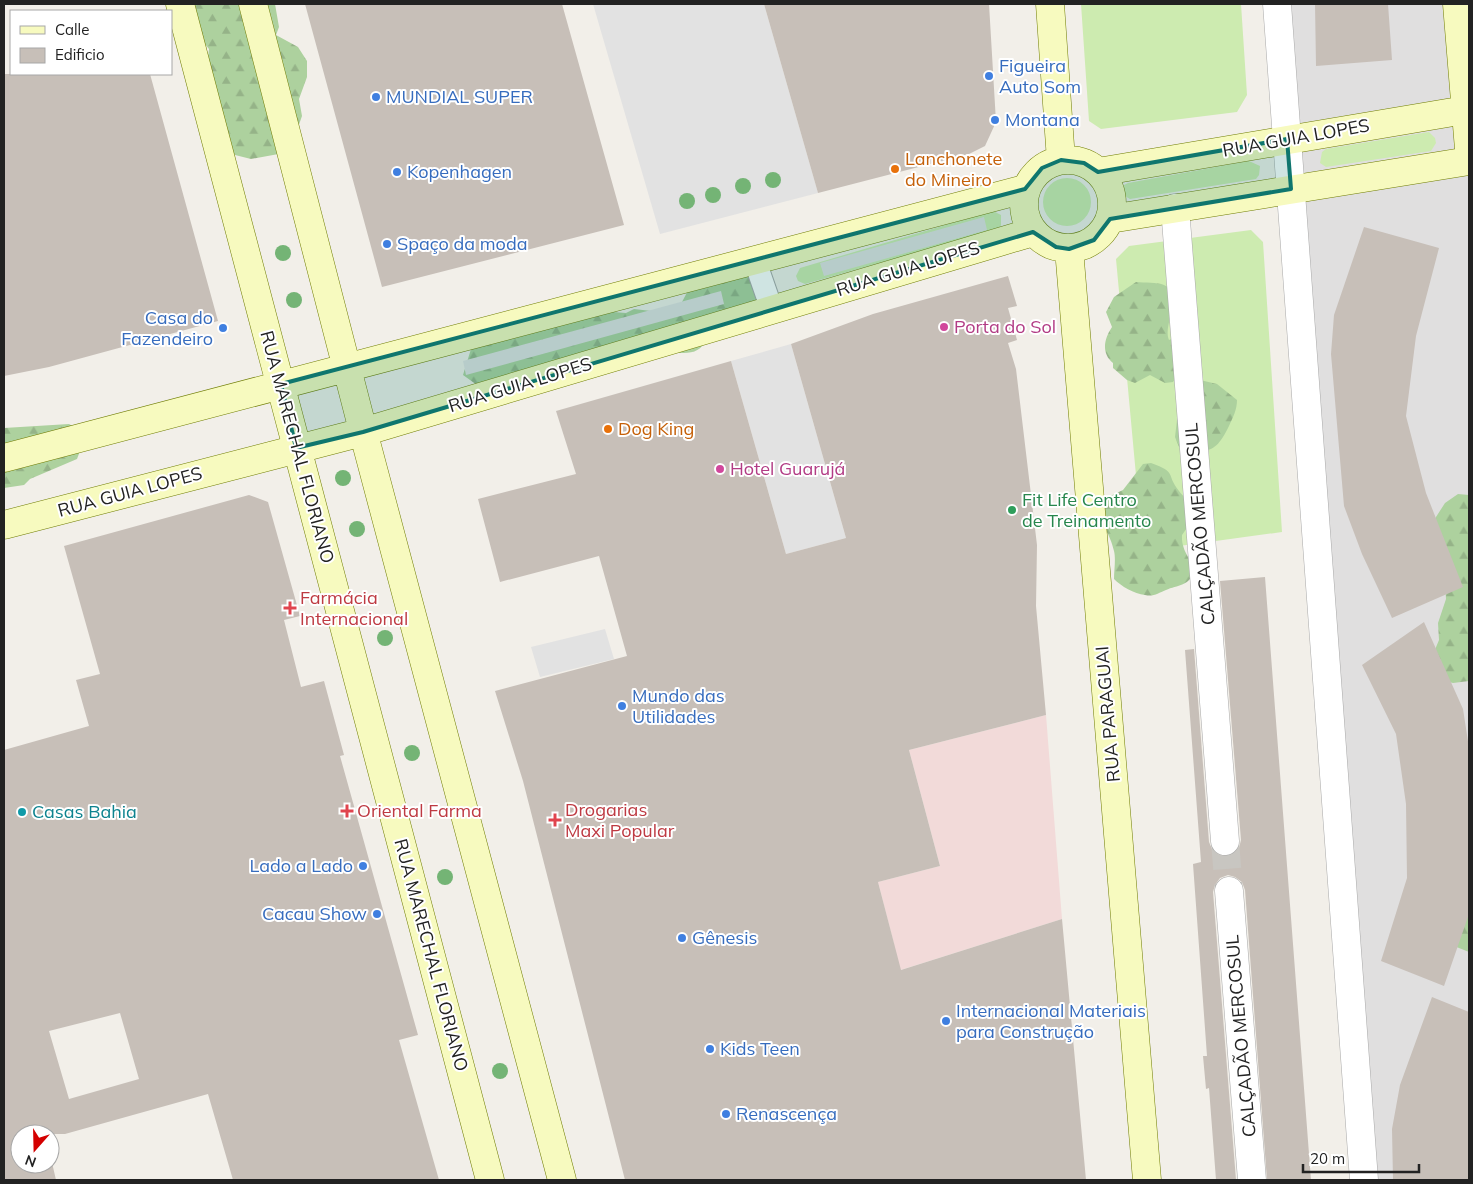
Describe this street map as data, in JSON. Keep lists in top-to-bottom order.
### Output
{
  "streets": {
    "main road": ["RUA GUIA LOPES", "RUA MARECHAL FLORIANO", "RUA PARAGUAI"],
    "street": ["CALÇADÃO MERCOSUL"]
  },
  "crossings": [
    ["RUA GUIA LOPES", "RUA MARECHAL FLORIANO"],
    ["RUA GUIA LOPES", "RUA PARAGUAI"]
  ],
  "places": {
    "other": [
      "Figueira Auto Som",
      "MUNDIAL SUPER",
      "Montana",
      "Lanchonete do Mineiro",
      "Kopenhagen",
      "Spaço da moda",
      "Porta do Sol",
      "Casa do Fazendeiro",
      "Dog King",
      "Hotel Guarujá",
      "Fit Life Centro de Treinamento",
      "Mundo das Utilidades",
      "Casas Bahia",
      "Lado a Lado",
      "Cacau Show",
      "Gênesis",
      "Internacional Materiais para Construção",
      "Kids Teen",
      "Renascença"
    ],
    "health": ["Farmácia Internacional", "Oriental Farma", "Drogarias Maxi Popular"]
  },
  "legend": ["Calle", "Edificio"],
  "scale_bar": "20 m",
  "north": "bottom"
}
